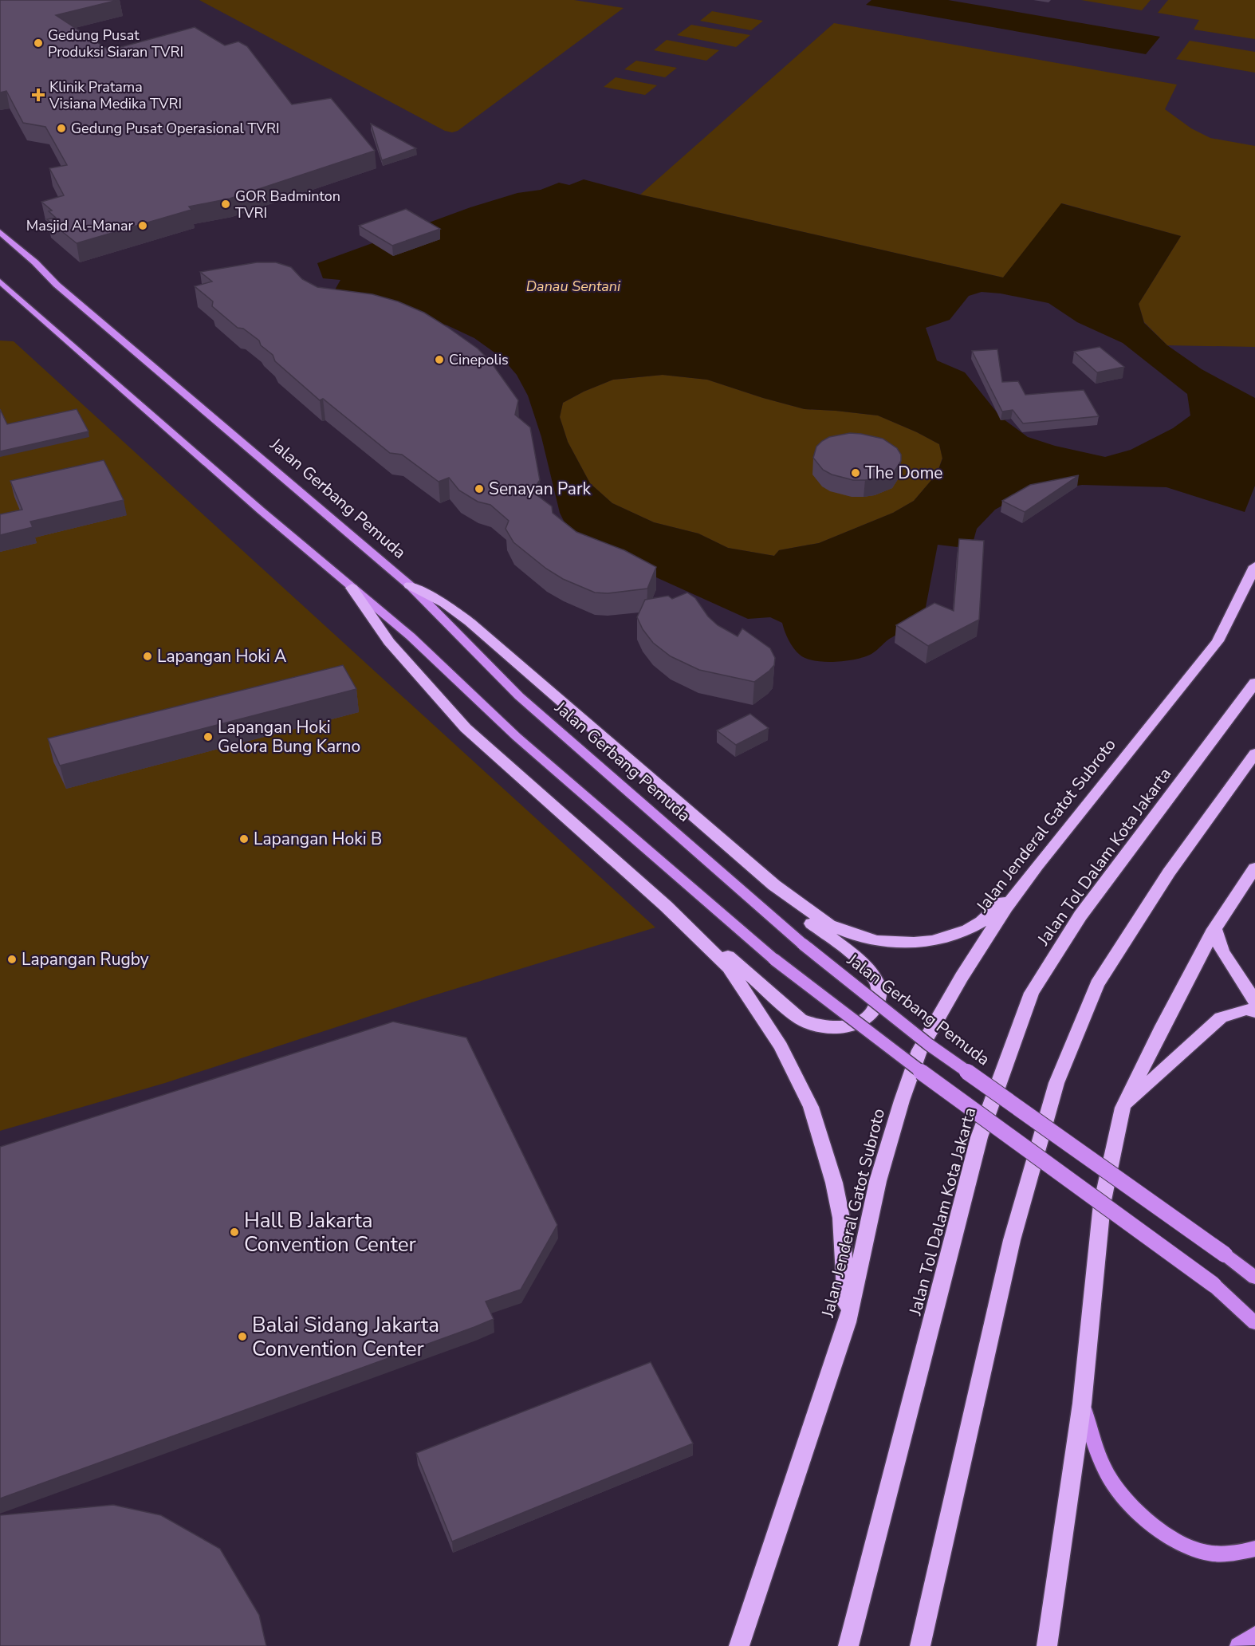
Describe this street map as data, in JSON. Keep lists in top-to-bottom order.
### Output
{
  "streets": {
    "highway": ["Jalan Jenderal Gatot Subroto", "Jalan Tol Dalam Kota Jakarta"],
    "main road": ["Jalan Gerbang Pemuda"]
  },
  "water": ["Danau Sentani"],
  "places": {
    "other": [
      "Gedung Pusat Produksi Siaran TVRI",
      "Gedung Pusat Operasional TVRI",
      "GOR Badminton TVRI",
      "Masjid Al-Manar",
      "Cinepolis",
      "The Dome",
      "Senayan Park",
      "Lapangan Hoki A",
      "Lapangan Hoki Gelora Bung Karno",
      "Lapangan Hoki B",
      "Lapangan Rugby",
      "Hall B Jakarta Convention Center",
      "Balai Sidang Jakarta Convention Center"
    ],
    "health": ["Klinik Pratama Visiana Medika TVRI"]
  }
}
